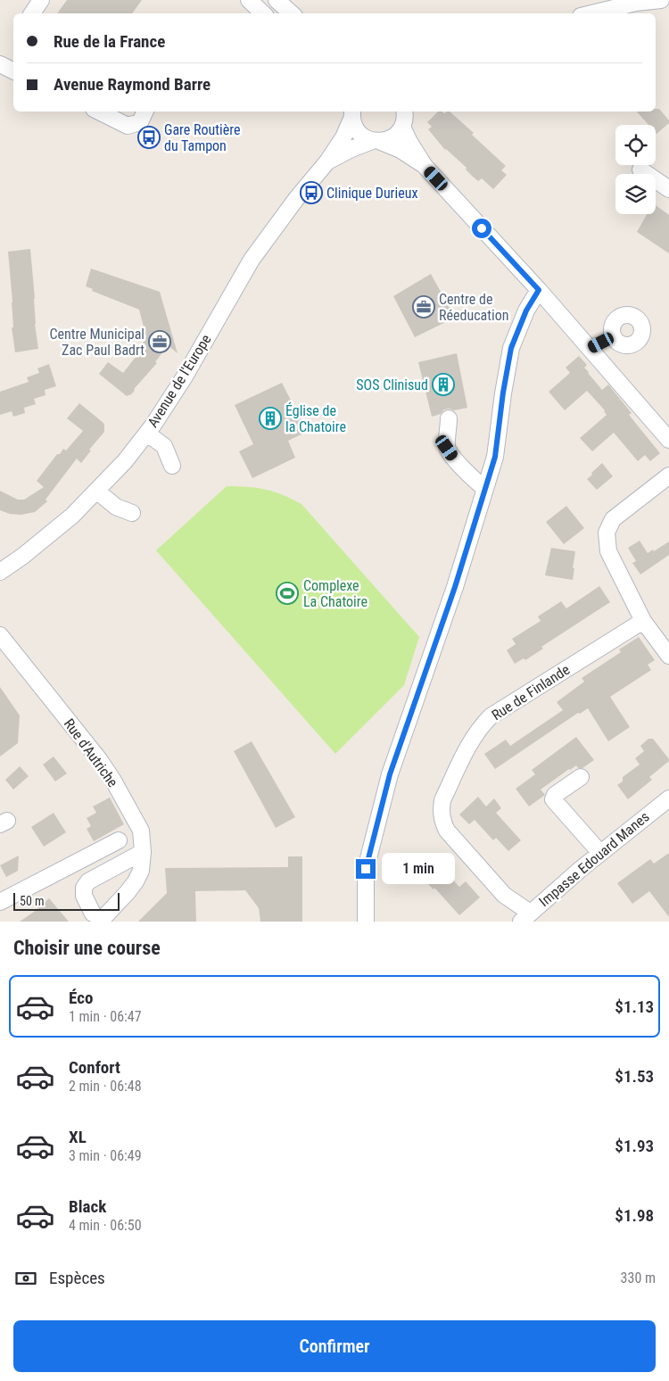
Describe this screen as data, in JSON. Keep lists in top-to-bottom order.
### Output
{
  "streets": {
    "street": [
      "Avenue de l'Europe",
      "Rue de Finlande",
      "Rue d'Autriche",
      "Impasse Edouard Manes"
    ]
  },
  "crossings": [
    ["Rue de Finlande", "Impasse Edouard Manes"]
  ],
  "places": {
    "bus stop": ["Gare Routière du Tampon", "Clinique Durieux"],
    "office": ["Centre de Réeducation", "Centre Municipal Zac Paul Badrt"],
    "building": ["SOS Clinisud", "Église de la Chatoire"],
    "sports": ["Complexe La Chatoire"]
  },
  "scale_bar": "50 m",
  "page": {
    "banner": ["Rue de la France", "Avenue Raymond Barre"],
    "bubble": "1 min",
    "scale": "50 m",
    "heading": "Choisir une course",
    "list": [
      {
        "name": "Éco",
        "note": "1 min · 06:47",
        "value": "$1.13"
      },
      {
        "name": "Confort",
        "note": "2 min · 06:48",
        "value": "$1.53"
      },
      {
        "name": "XL",
        "note": "3 min · 06:49",
        "value": "$1.93"
      },
      {
        "name": "Black",
        "note": "4 min · 06:50",
        "value": "$1.98"
      }
    ],
    "pay": ["Espèces", "330 m"],
    "buttons": "Confirmer"
  }
}
